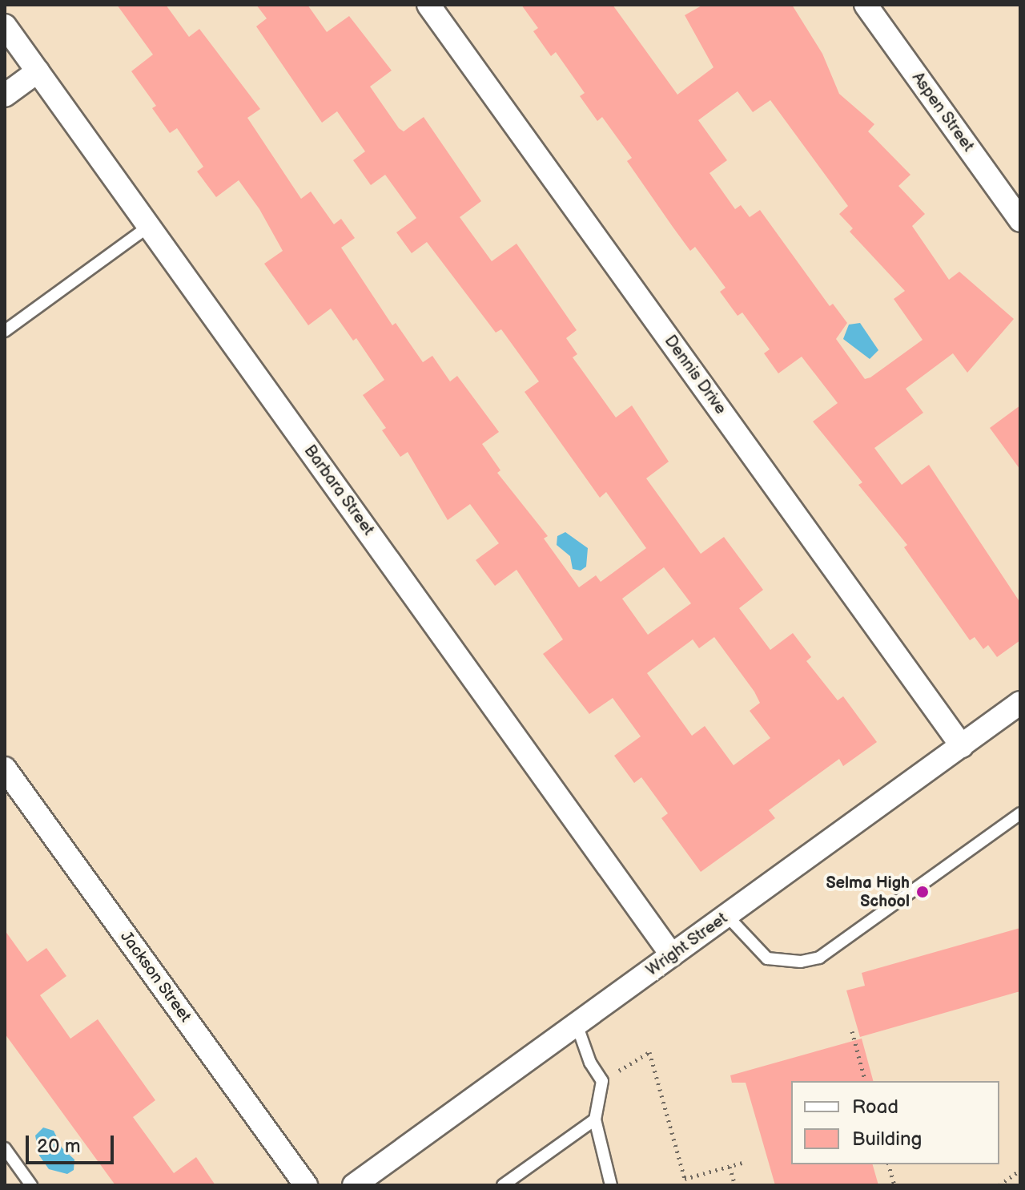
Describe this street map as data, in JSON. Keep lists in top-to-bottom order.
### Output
{
  "streets": {
    "street": [
      "Aspen Street",
      "Dennis Drive",
      "Barbara Street",
      "Wright Street",
      "Jackson Street"
    ]
  },
  "crossings": [
    ["Dennis Drive", "Wright Street"],
    ["Barbara Street", "Wright Street"]
  ],
  "places": ["Selma High School"],
  "legend": ["Road", "Building"],
  "scale_bar": "20 m"
}
